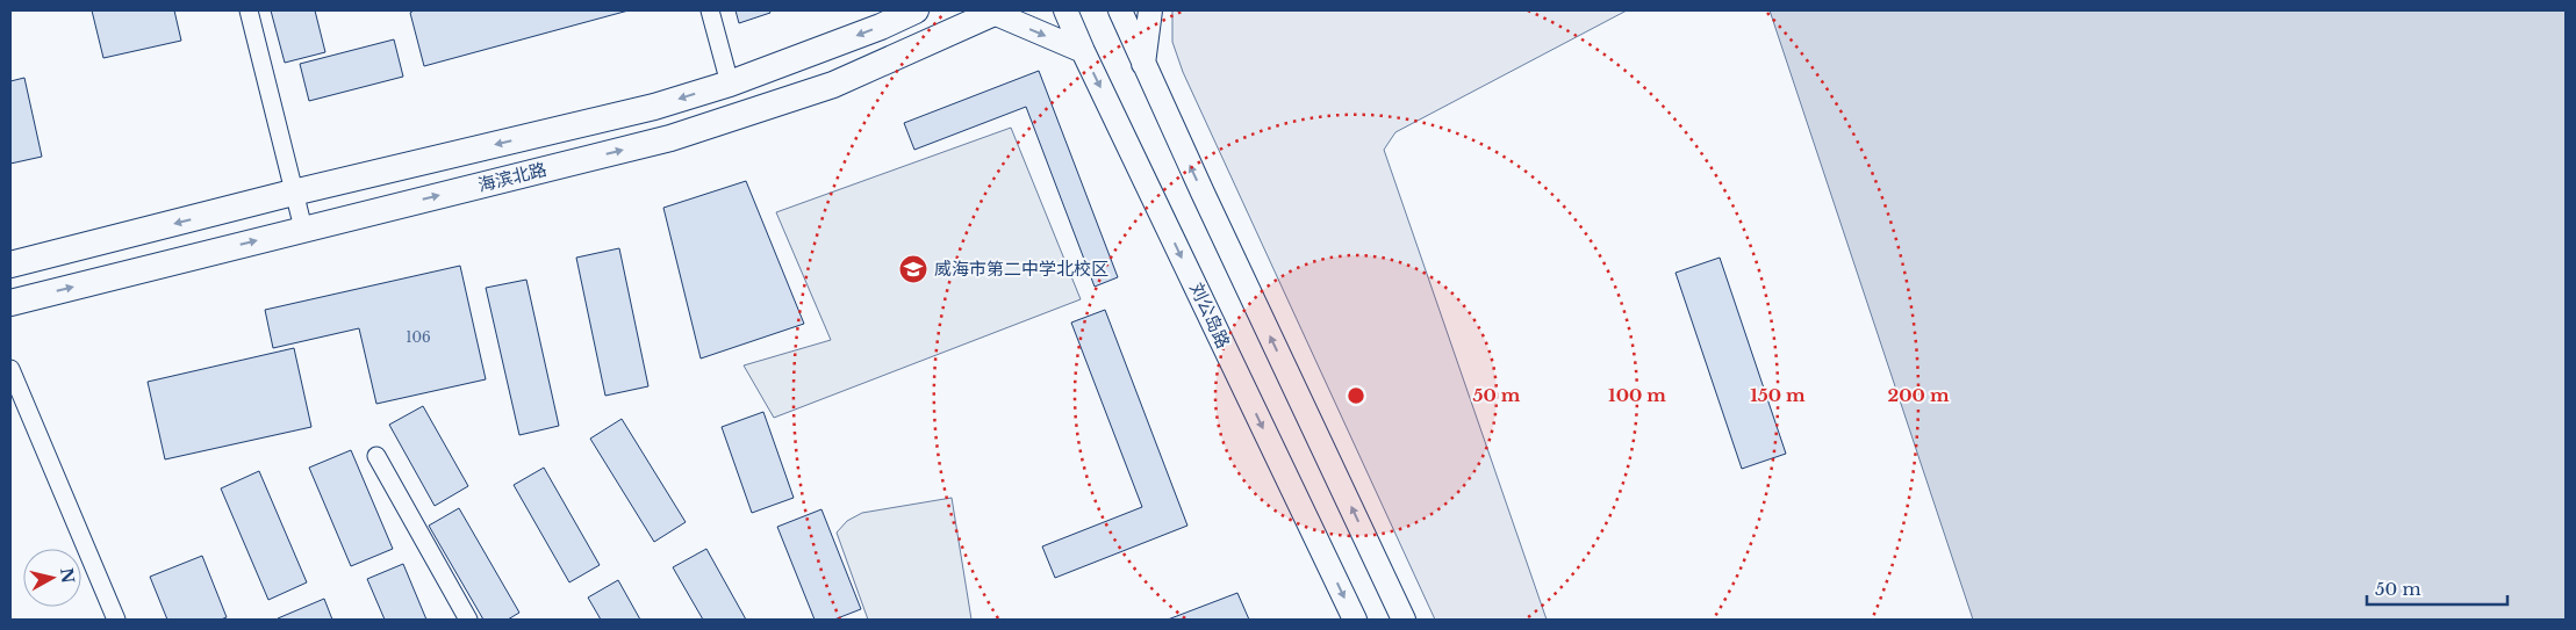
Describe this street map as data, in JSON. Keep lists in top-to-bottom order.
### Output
{
  "streets": {
    "main road": ["海滨北路", "刘公岛路"]
  },
  "places": {
    "school or university": ["威海市第二中学北校区"]
  },
  "house_numbers": ["106"],
  "scale_bar": "50 m",
  "north": "right",
  "rings": [
    "50 m",
    "100 m",
    "150 m",
    "200 m"
  ]
}
